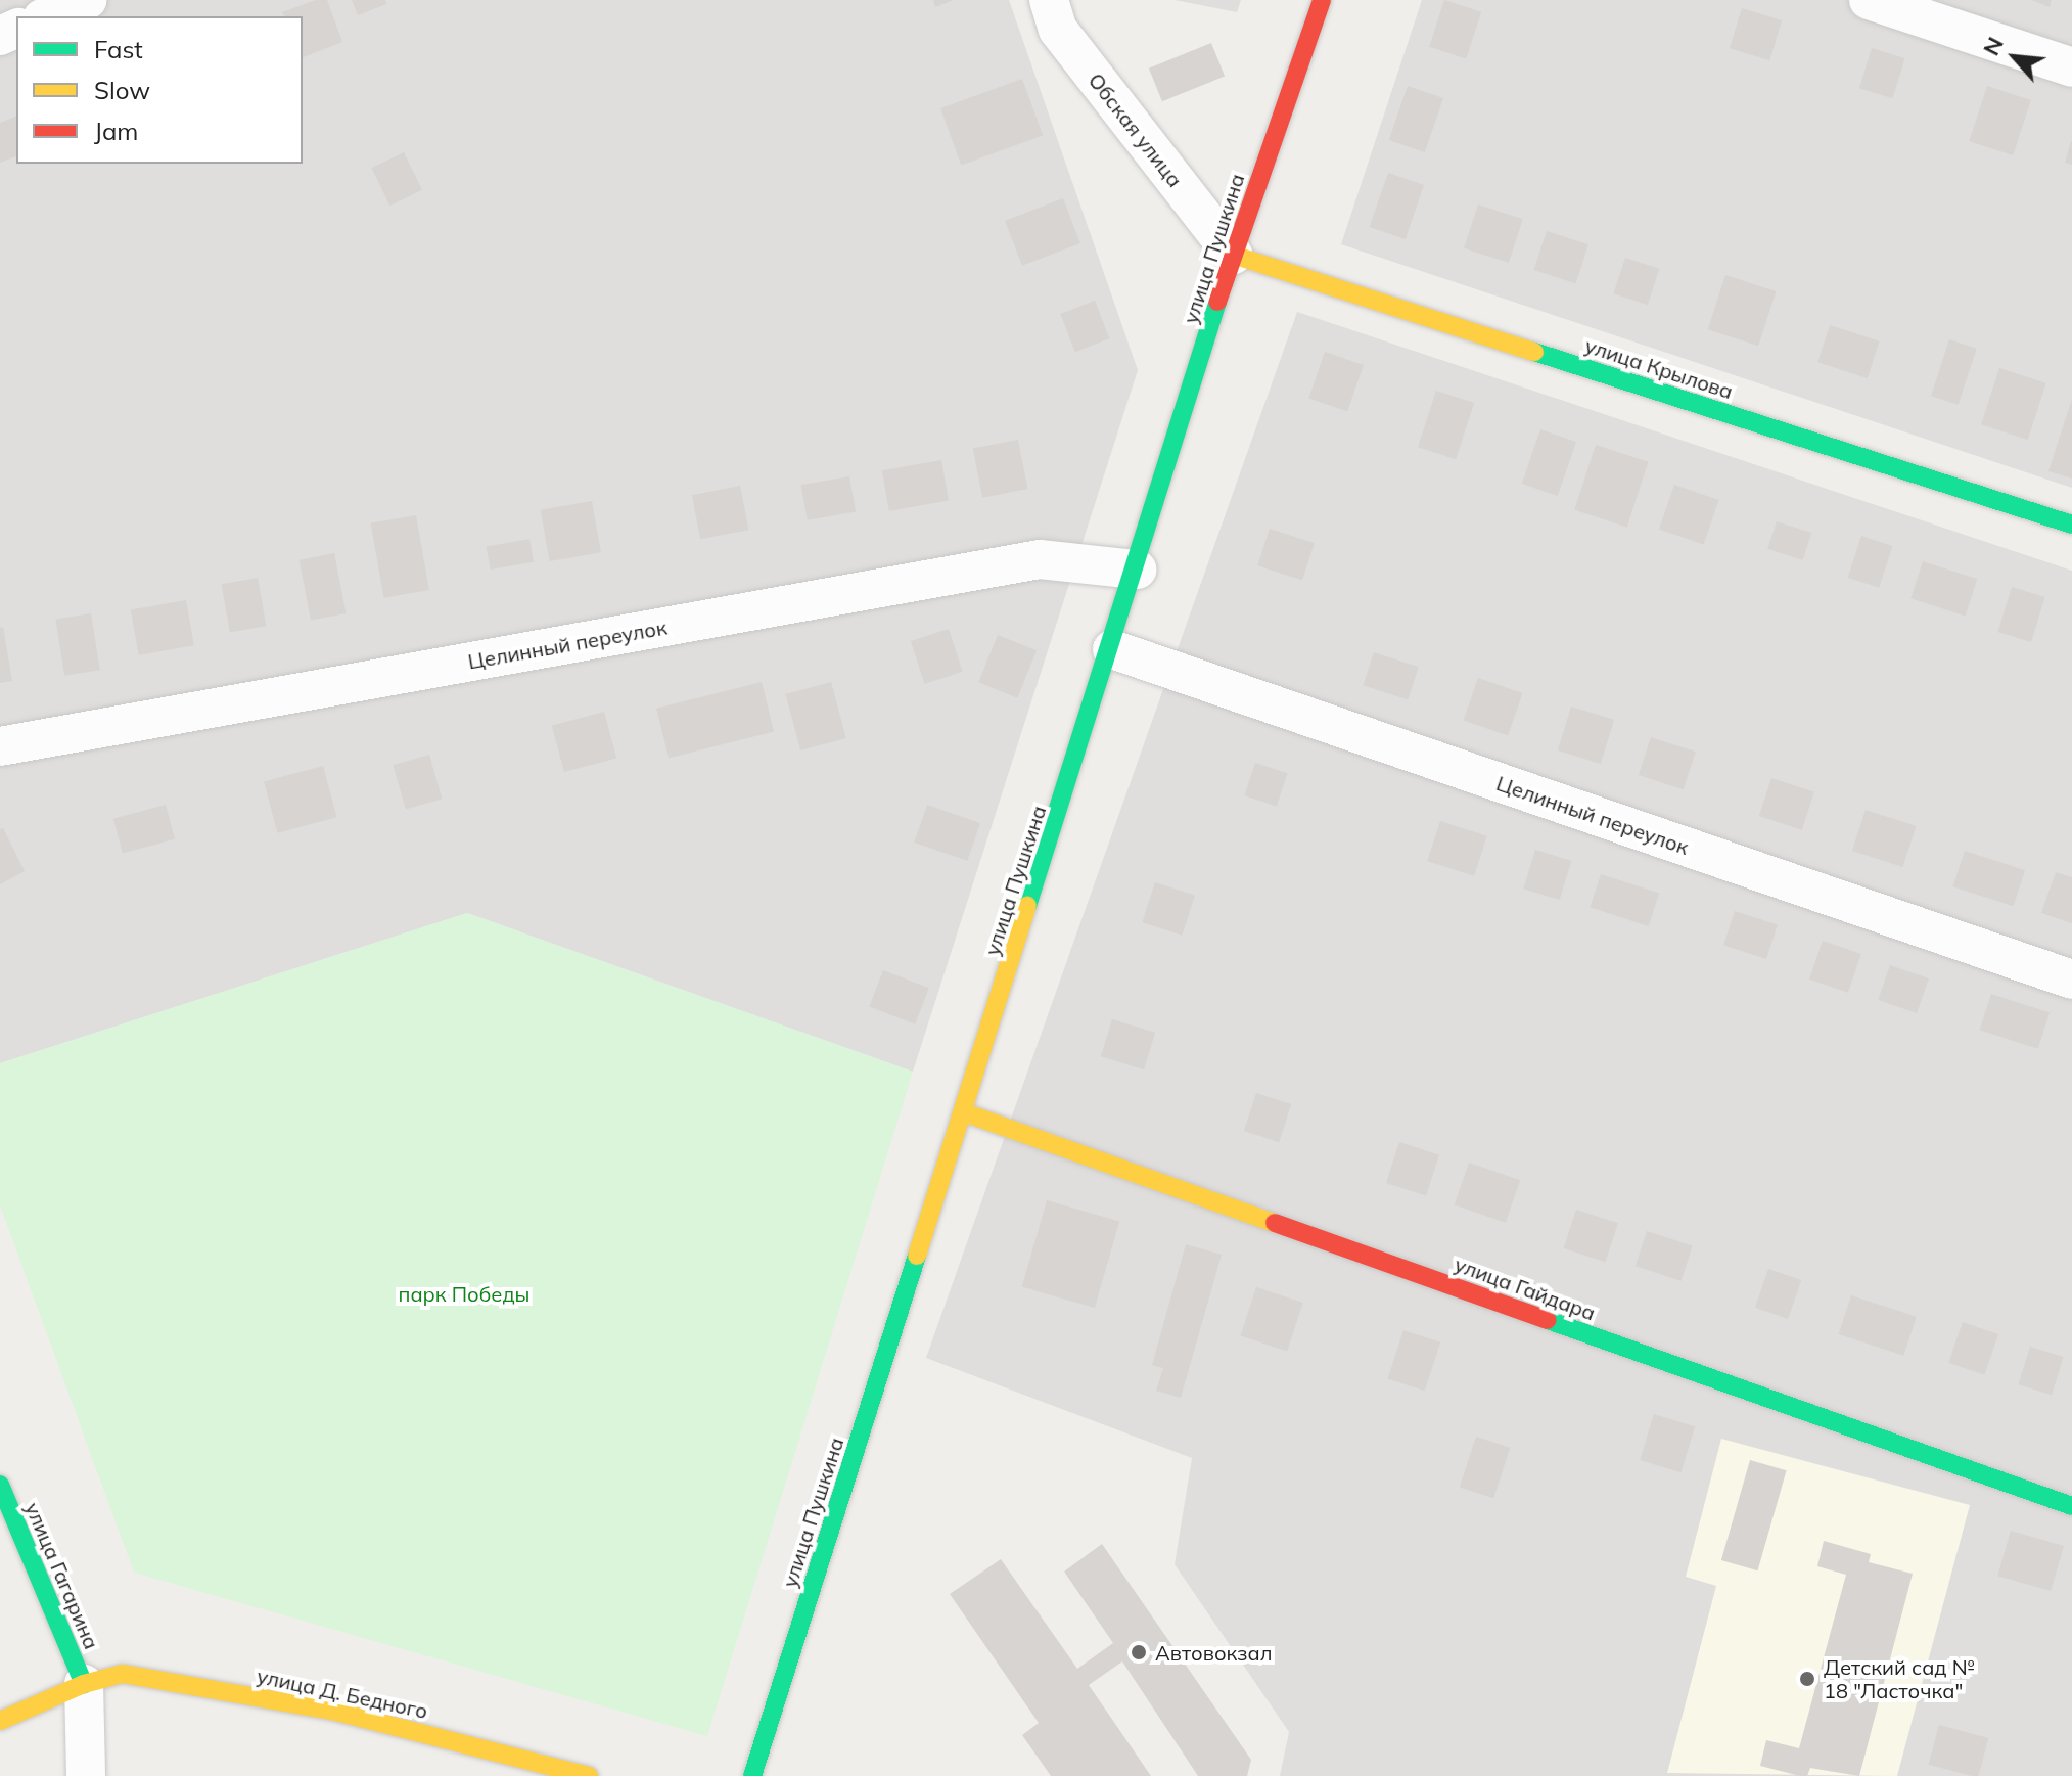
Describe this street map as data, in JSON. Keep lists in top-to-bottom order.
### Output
{
  "streets": {
    "street": [
      "Обская улица",
      "улица Пушкина",
      "улица Крылова",
      "Целинный переулок",
      "улица Гайдара",
      "улица Гагарина",
      "улица Д. Бедного"
    ]
  },
  "crossings": [
    ["Обская улица", "улица Пушкина"],
    ["Обская улица", "улица Крылова"],
    ["улица Пушкина", "улица Крылова"],
    ["улица Пушкина", "Целинный переулок"],
    ["улица Пушкина", "улица Гайдара"],
    ["улица Гагарина", "улица Д. Бедного"]
  ],
  "parks": ["парк Победы"],
  "places": ["Автовокзал", "Детский сад № 18 \"Ласточка\""],
  "legend": ["Fast", "Slow", "Jam"],
  "north": "top left"
}
